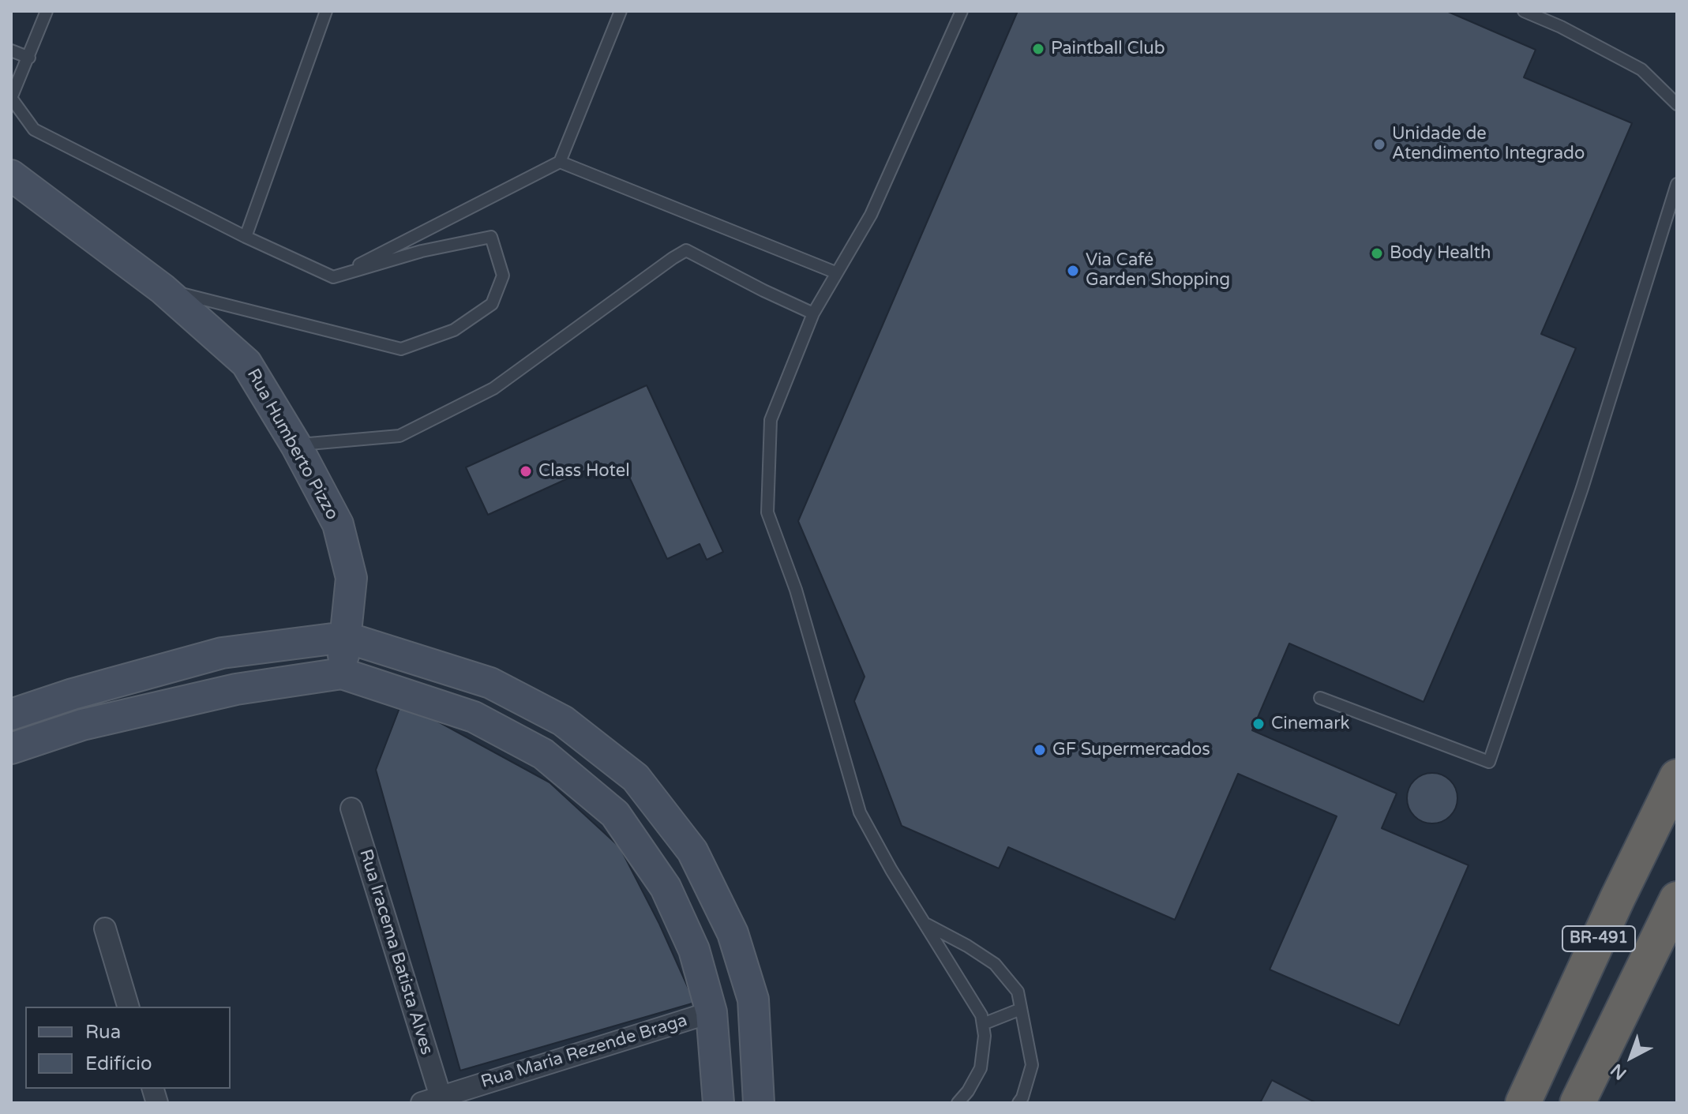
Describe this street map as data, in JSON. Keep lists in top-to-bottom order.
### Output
{
  "streets": {
    "highway": ["BR-491"],
    "main road": ["Rua Humberto Pizzo"],
    "street": ["Rua Iracema Batista Alves", "Rua Maria Rezende Braga"]
  },
  "crossings": [
    ["Rua Iracema Batista Alves", "Rua Maria Rezende Braga"]
  ],
  "places": [
    "Paintball Club",
    "Unidade de Atendimento Integrado",
    "Body Health",
    "Via Café Garden Shopping",
    "Class Hotel",
    "Cinemark",
    "GF Supermercados"
  ],
  "legend": ["Rua", "Edifício"],
  "north": "bottom left"
}
